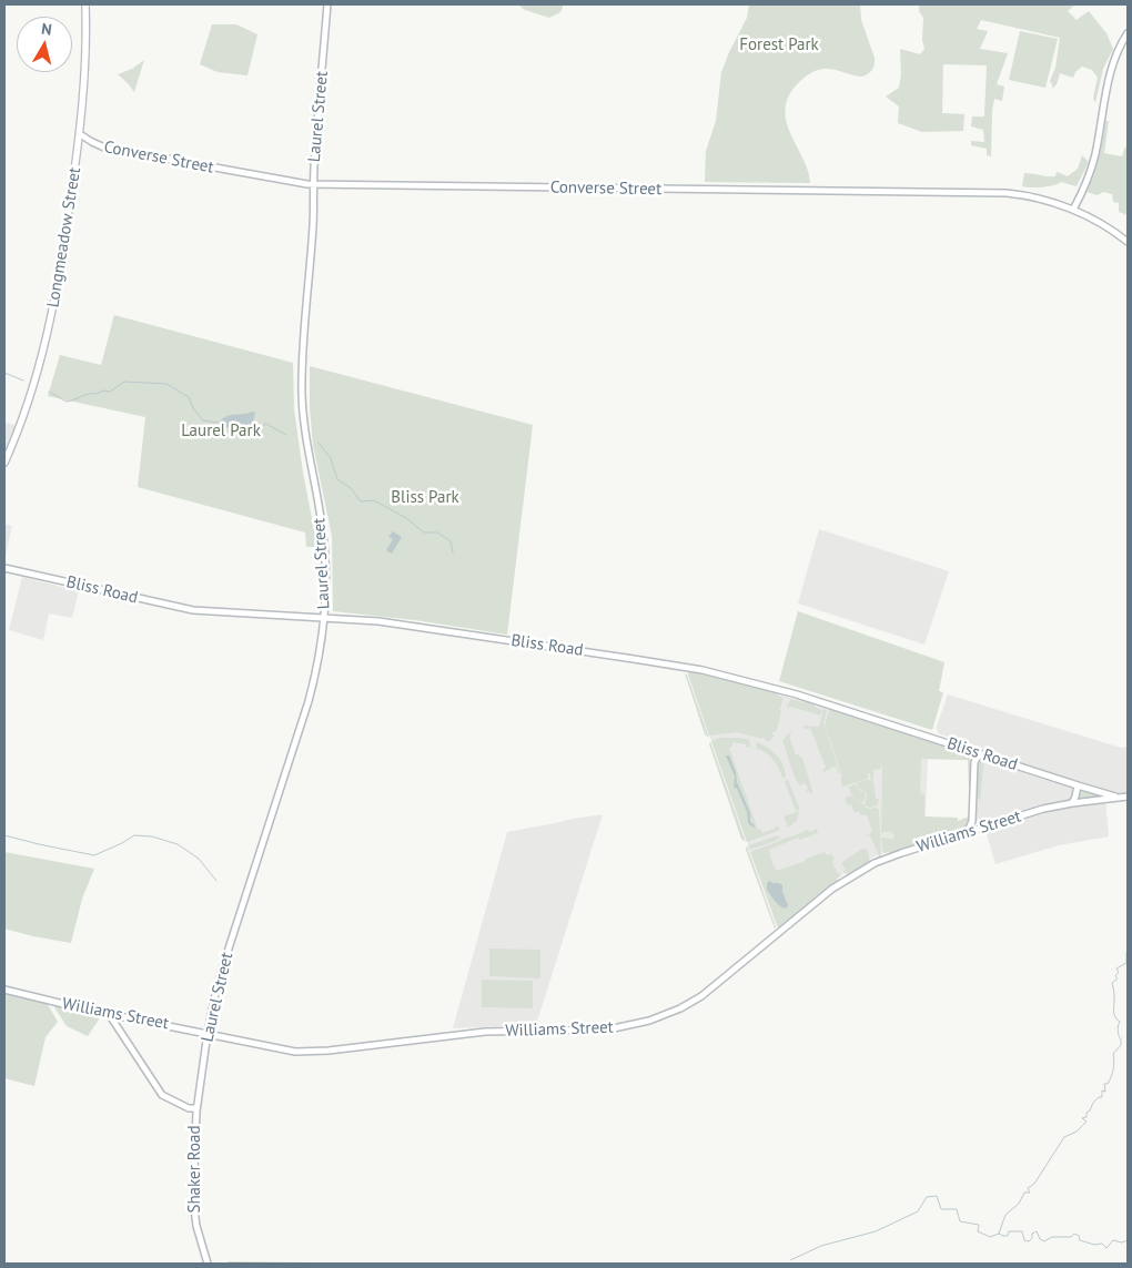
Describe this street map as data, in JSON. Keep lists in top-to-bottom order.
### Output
{
  "streets": {
    "main road": [
      "Laurel Street",
      "Converse Street",
      "Longmeadow Street",
      "Bliss Road",
      "Williams Street",
      "Shaker Road"
    ]
  },
  "crossings": [
    ["Laurel Street", "Converse Street"],
    ["Laurel Street", "Bliss Road"],
    ["Laurel Street", "Williams Street"],
    ["Laurel Street", "Shaker Road"],
    ["Converse Street", "Longmeadow Street"],
    ["Bliss Road", "Williams Street"],
    ["Williams Street", "Shaker Road"]
  ],
  "parks": ["Forest Park", "Laurel Park", "Bliss Park"],
  "north": "top"
}
